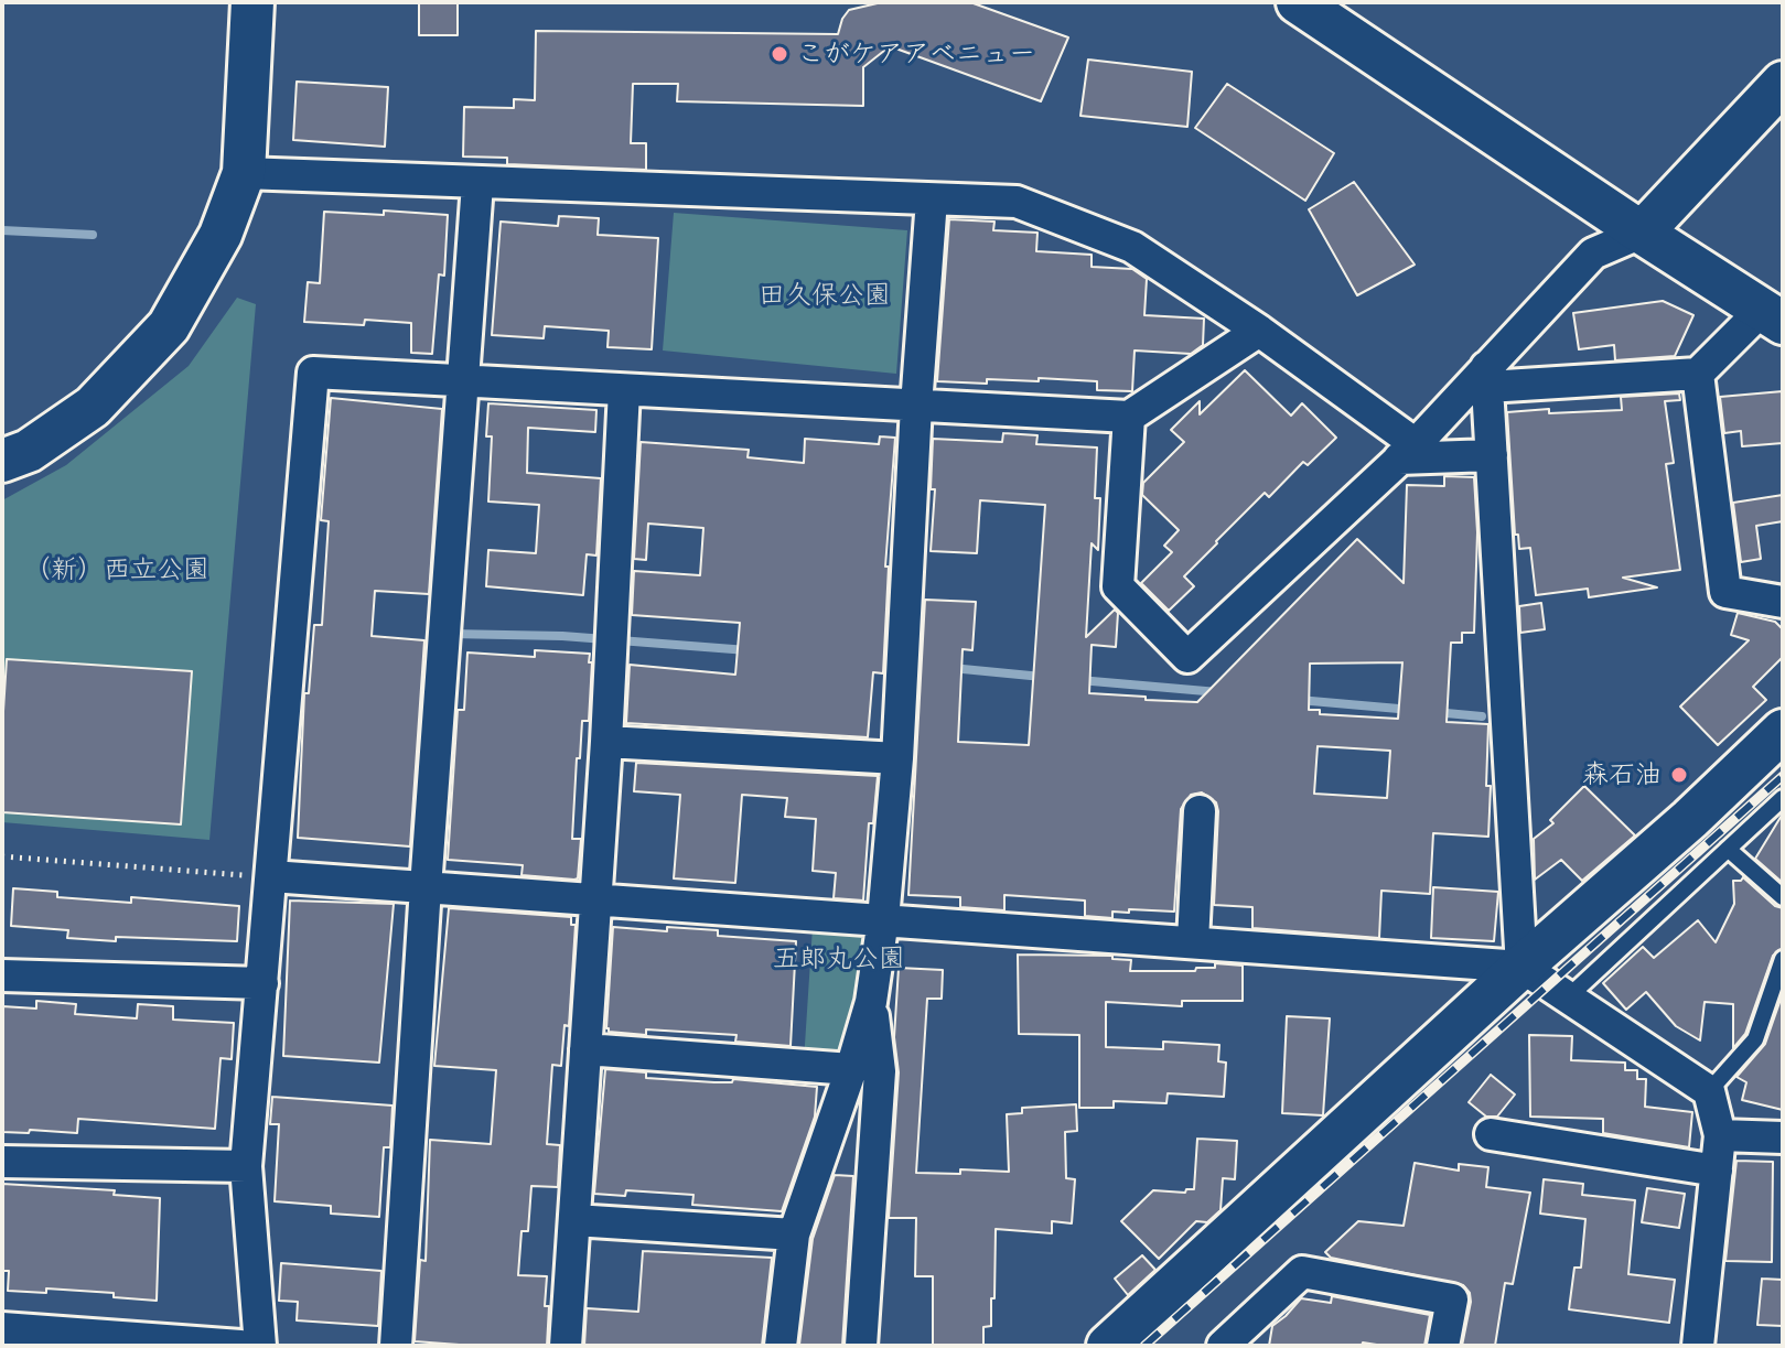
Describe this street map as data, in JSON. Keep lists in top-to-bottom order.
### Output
{
  "parks": ["田久保公園", "（新）西立公園", "五郎丸公園"],
  "places": ["こがケアアベニュー", "森石油"]
}
